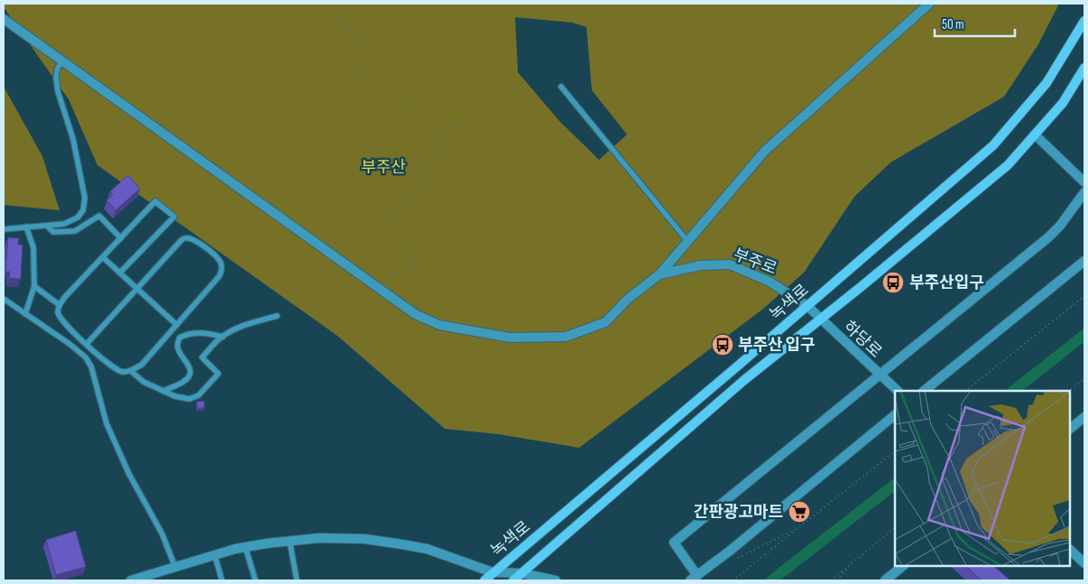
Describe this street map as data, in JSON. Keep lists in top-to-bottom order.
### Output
{
  "streets": {
    "main road": ["녹색로"],
    "street": ["부주로", "하당로"]
  },
  "crossings": [
    ["부주로", "녹색로"],
    ["부주로", "하당로"],
    ["녹색로", "하당로"]
  ],
  "parks": ["부주산"],
  "places": {
    "bus stop": ["부주산입구", "부주산 입구"],
    "supermarket": ["간판광고마트"]
  },
  "scale_bar": "50 m"
}
